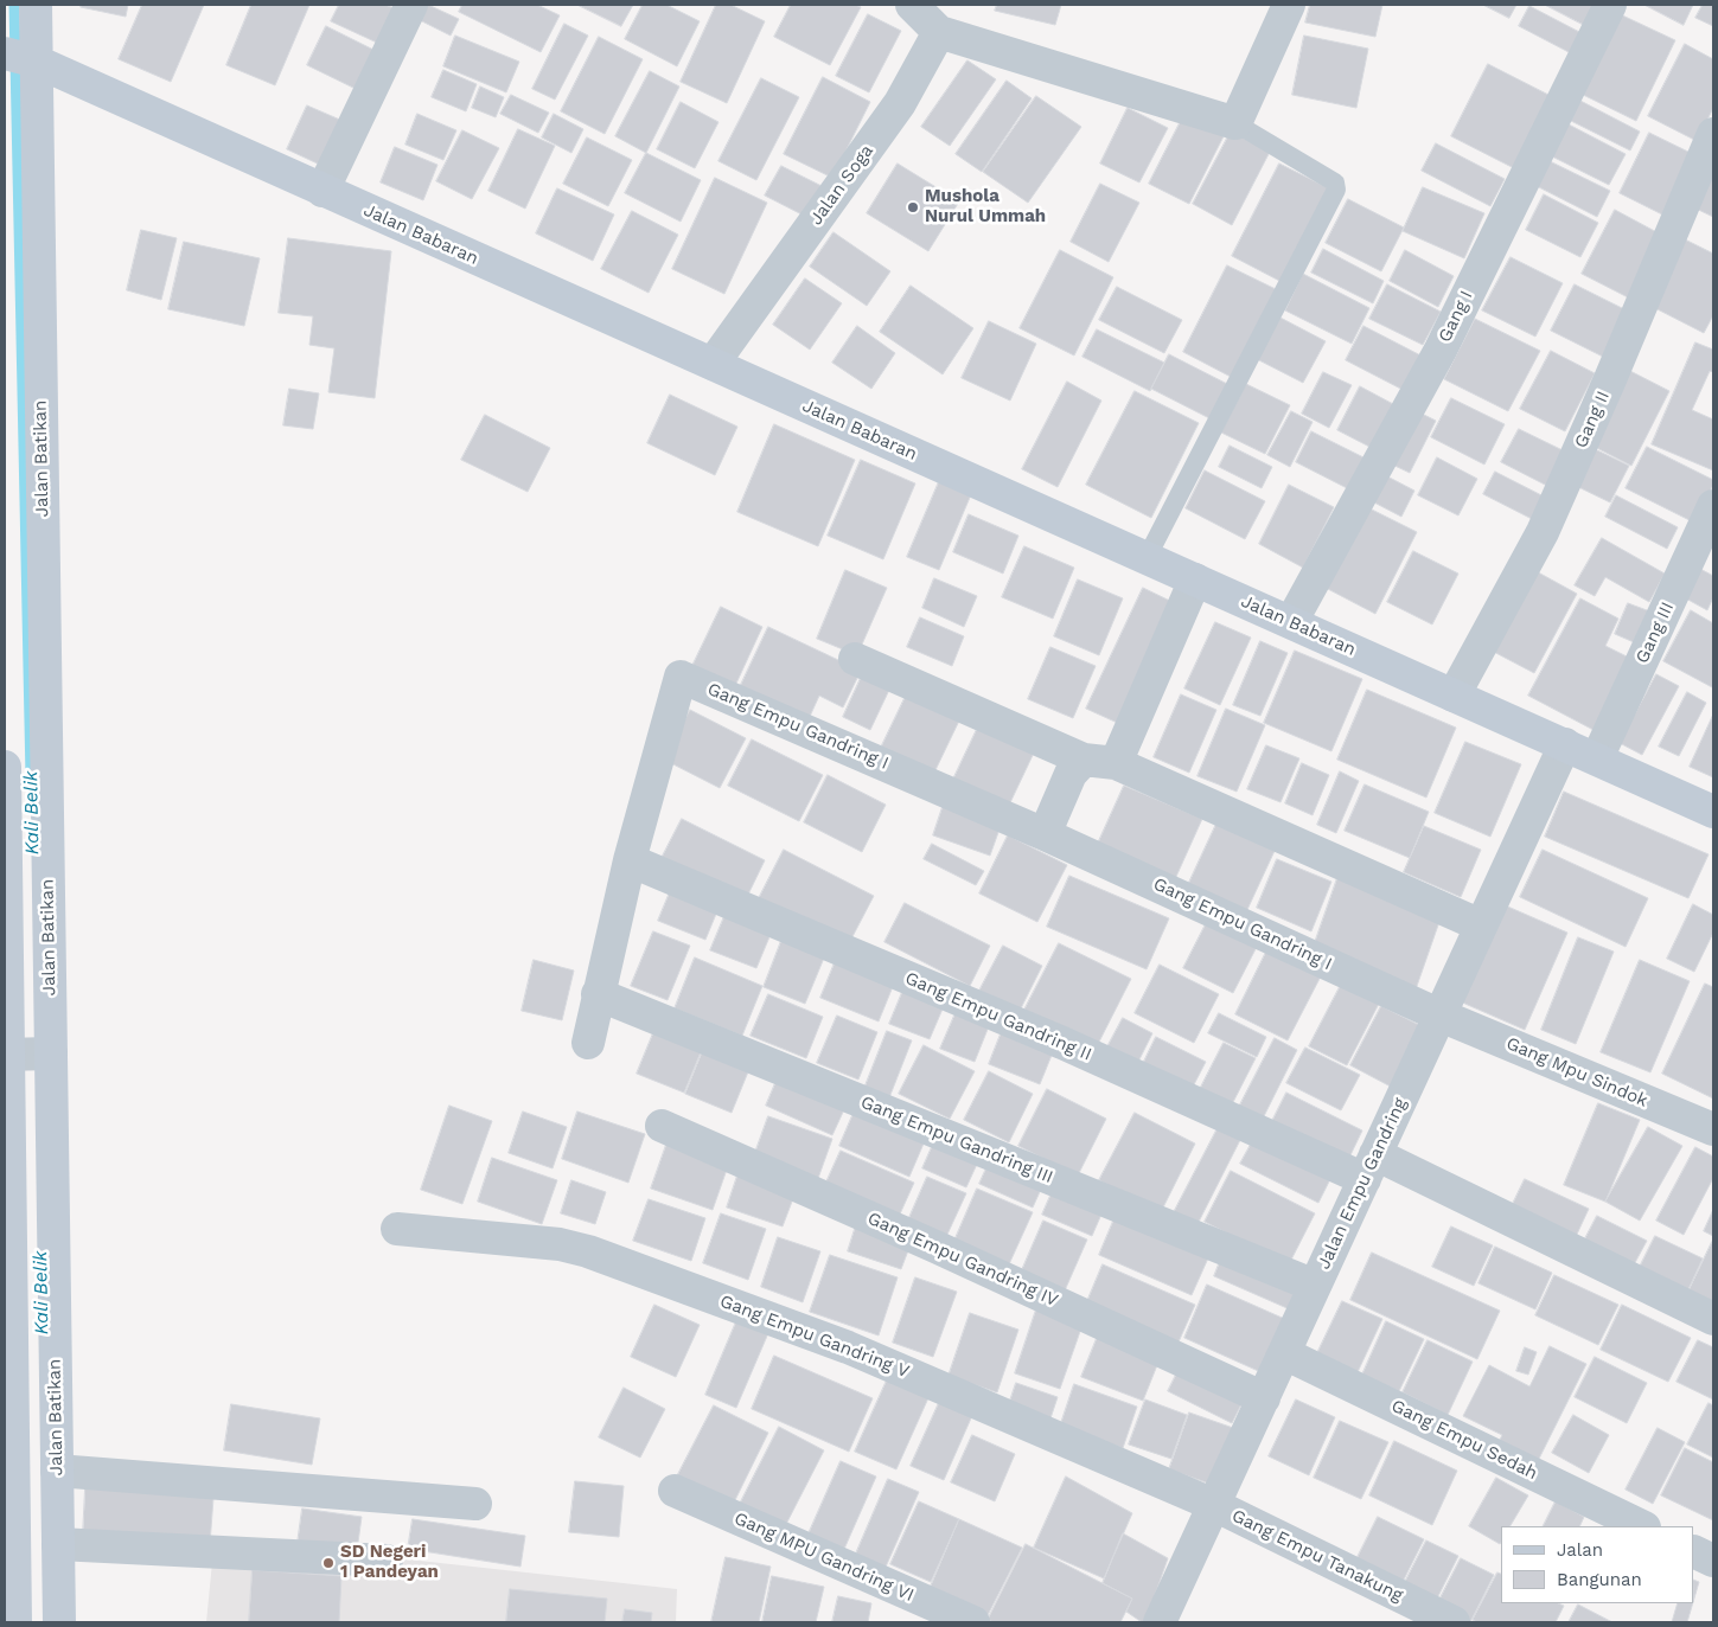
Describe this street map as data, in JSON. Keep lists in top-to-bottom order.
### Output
{
  "streets": {
    "main road": ["Jalan Babaran", "Jalan Batikan"],
    "street": [
      "Jalan Soga",
      "Gang I",
      "Gang II",
      "Gang III",
      "Gang Empu Gandring I",
      "Gang Empu Gandring II",
      "Gang Mpu Sindok",
      "Gang Empu Gandring III",
      "Jalan Empu Gandring",
      "Gang Empu Gandring IV",
      "Gang Empu Gandring V",
      "Gang Empu Sedah",
      "Gang Empu Tanakung",
      "Gang MPU Gandring VI"
    ]
  },
  "crossings": [
    ["Jalan Soga", "Jalan Babaran"],
    ["Jalan Babaran", "Gang I"],
    ["Jalan Babaran", "Gang II"],
    ["Jalan Babaran", "Jalan Batikan"],
    ["Jalan Babaran", "Gang III"],
    ["Jalan Babaran", "Jalan Empu Gandring"],
    ["Gang Empu Gandring I", "Gang Empu Gandring II"],
    ["Gang Empu Gandring I", "Gang Mpu Sindok"],
    ["Gang Empu Gandring I", "Jalan Empu Gandring"],
    ["Gang Empu Gandring II", "Jalan Empu Gandring"],
    ["Gang Mpu Sindok", "Jalan Empu Gandring"],
    ["Gang Empu Gandring III", "Jalan Empu Gandring"],
    ["Jalan Empu Gandring", "Gang Empu Gandring IV"],
    ["Jalan Empu Gandring", "Gang Empu Gandring V"],
    ["Jalan Empu Gandring", "Gang Empu Sedah"],
    ["Jalan Empu Gandring", "Gang Empu Tanakung"],
    ["Gang Empu Gandring V", "Gang Empu Tanakung"]
  ],
  "water": ["Kali Belik"],
  "places": ["Mushola Nurul Ummah", "SD Negeri 1 Pandeyan"],
  "legend": ["Jalan", "Bangunan"]
}
